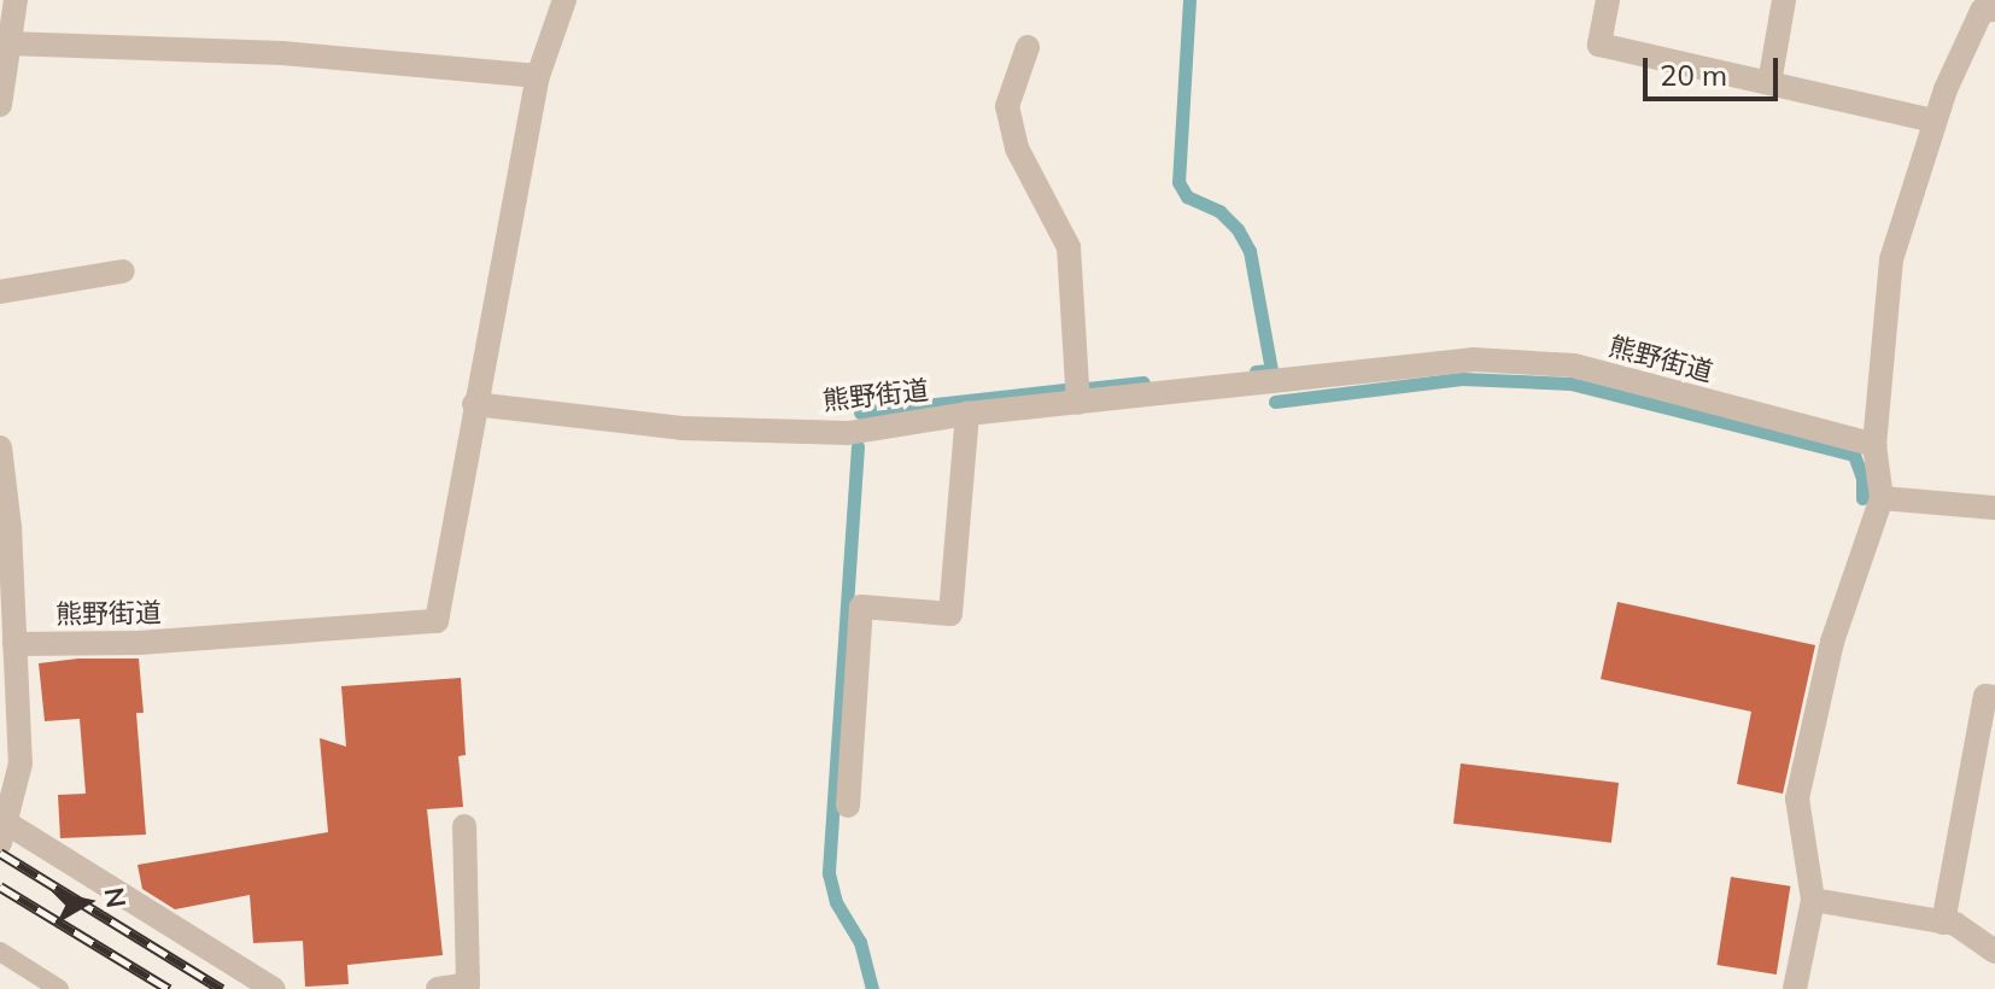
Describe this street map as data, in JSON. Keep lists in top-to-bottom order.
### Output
{
  "streets": {
    "street": ["熊野街道"]
  },
  "scale_bar": "20 m",
  "north": "right"
}
